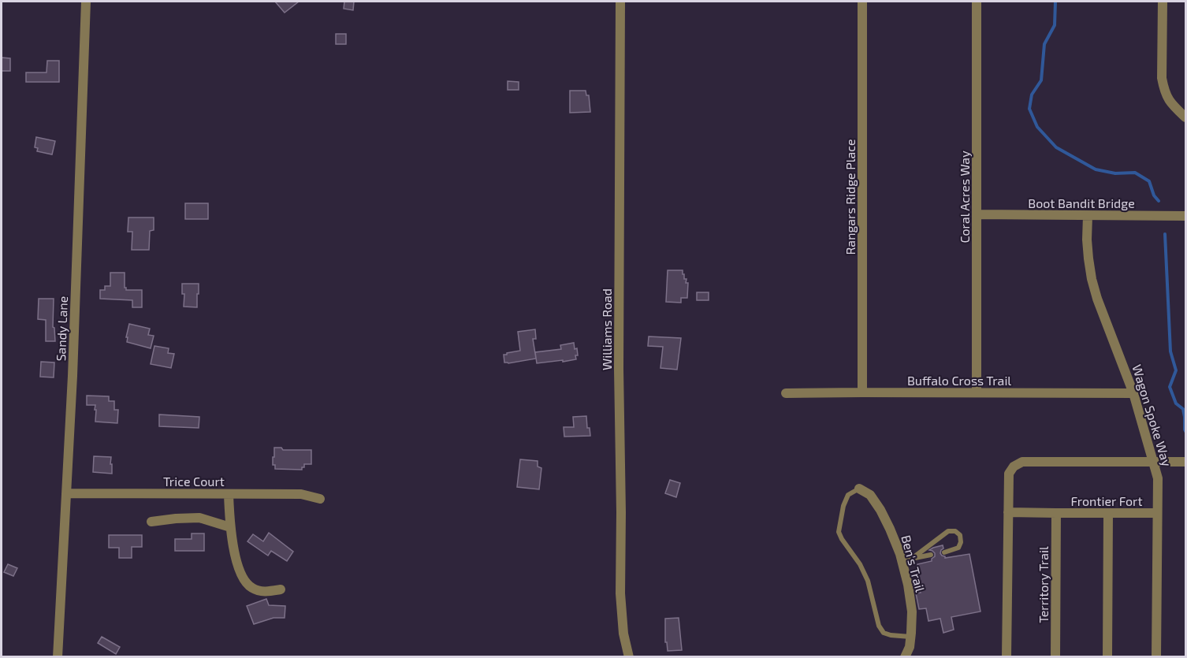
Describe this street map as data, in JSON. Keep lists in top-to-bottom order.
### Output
{
  "streets": {
    "street": [
      "Rangars Ridge Place",
      "Coral Acres Way",
      "Boot Bandit Bridge",
      "Sandy Lane",
      "Williams Road",
      "Buffalo Cross Trail",
      "Wagon Spoke Way",
      "Trice Court",
      "Frontier Fort",
      "Ben's Trail",
      "Territory Trail"
    ]
  },
  "crossings": [
    ["Rangars Ridge Place", "Buffalo Cross Trail"],
    ["Coral Acres Way", "Boot Bandit Bridge"],
    ["Coral Acres Way", "Buffalo Cross Trail"],
    ["Boot Bandit Bridge", "Wagon Spoke Way"],
    ["Sandy Lane", "Trice Court"],
    ["Buffalo Cross Trail", "Wagon Spoke Way"],
    ["Wagon Spoke Way", "Frontier Fort"],
    ["Frontier Fort", "Territory Trail"]
  ]
}
